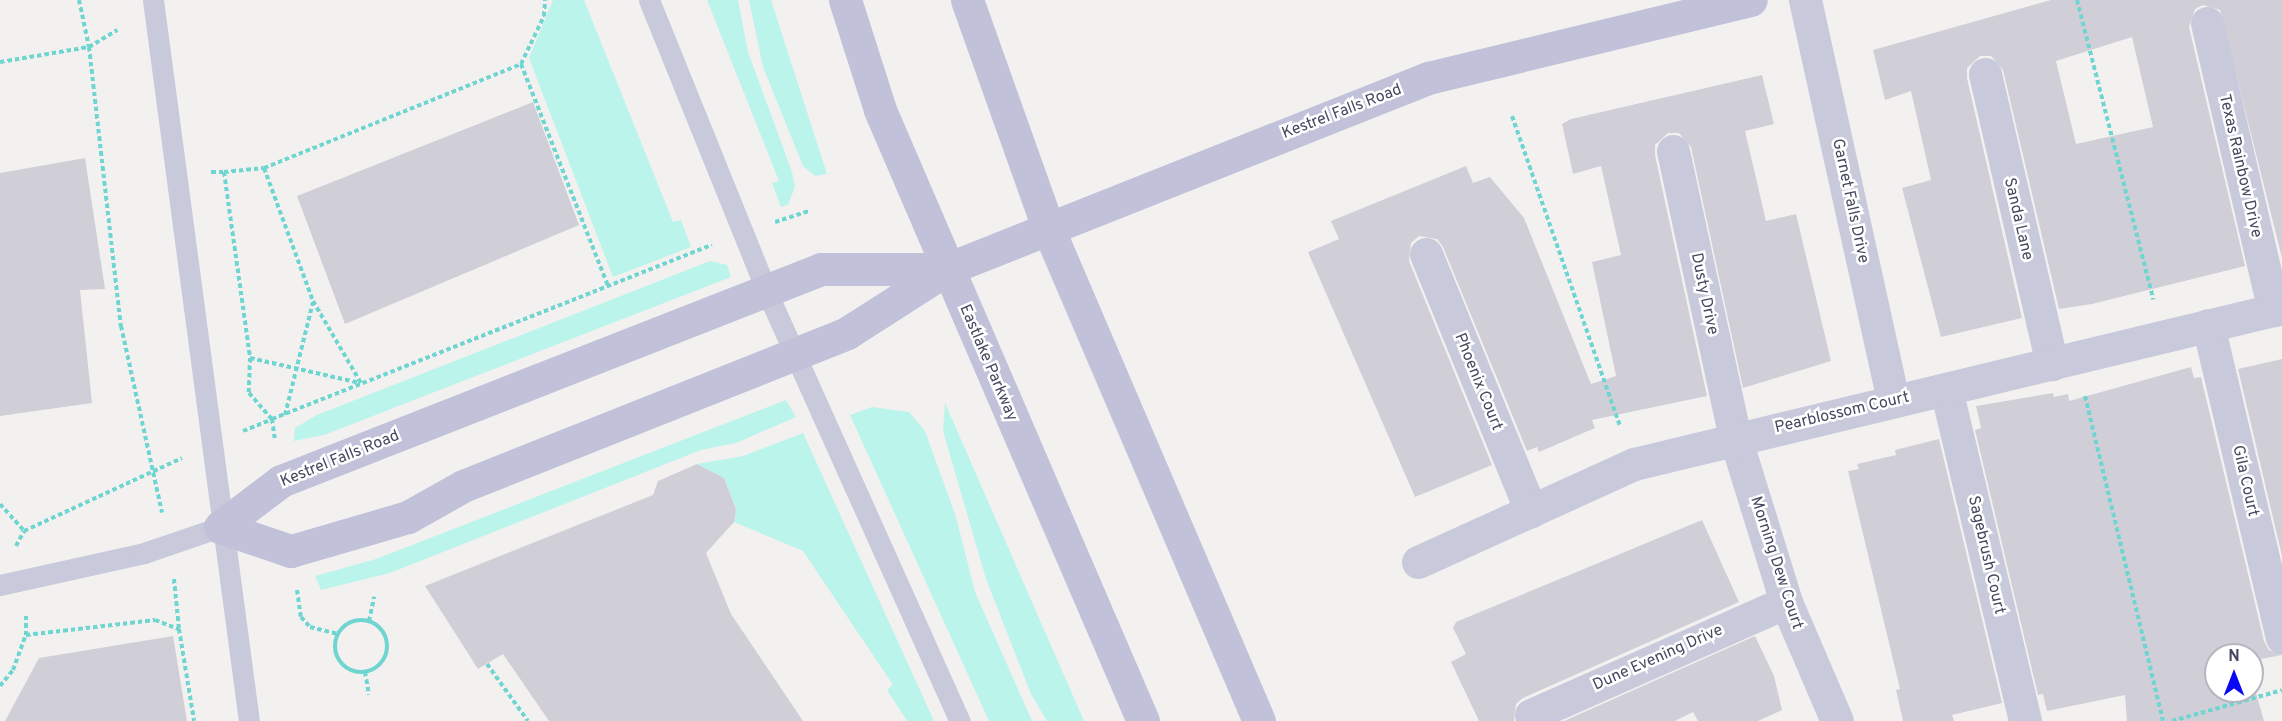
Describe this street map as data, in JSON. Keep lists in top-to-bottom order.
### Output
{
  "streets": {
    "street": [
      "Kestrel Falls Road",
      "Texas Rainbow Drive",
      "Garnet Falls Drive",
      "Sanda Lane",
      "Dusty Drive",
      "Eastlake Parkway",
      "Phoenix Court",
      "Pearblossom Court",
      "Gila Court",
      "Sagebrush Court",
      "Morning Dew Court",
      "Dune Evening Drive"
    ]
  },
  "crossings": [
    ["Kestrel Falls Road", "Eastlake Parkway"],
    ["Texas Rainbow Drive", "Pearblossom Court"],
    ["Garnet Falls Drive", "Pearblossom Court"],
    ["Sanda Lane", "Pearblossom Court"],
    ["Dusty Drive", "Pearblossom Court"],
    ["Dusty Drive", "Morning Dew Court"],
    ["Phoenix Court", "Pearblossom Court"],
    ["Pearblossom Court", "Gila Court"],
    ["Pearblossom Court", "Sagebrush Court"],
    ["Pearblossom Court", "Morning Dew Court"],
    ["Morning Dew Court", "Dune Evening Drive"]
  ],
  "north": "top"
}
